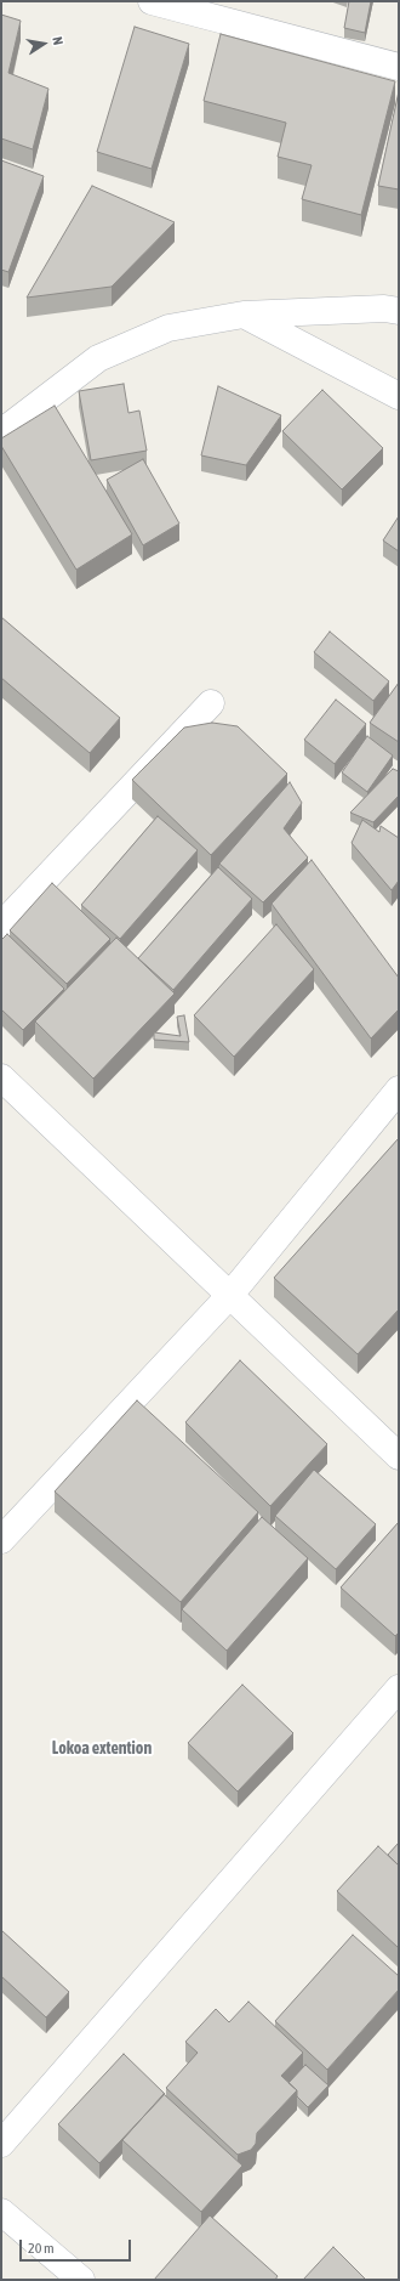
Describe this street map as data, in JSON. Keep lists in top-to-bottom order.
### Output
{
  "districts": ["Lokoa extention"],
  "scale_bar": "20 m",
  "north": "right"
}
